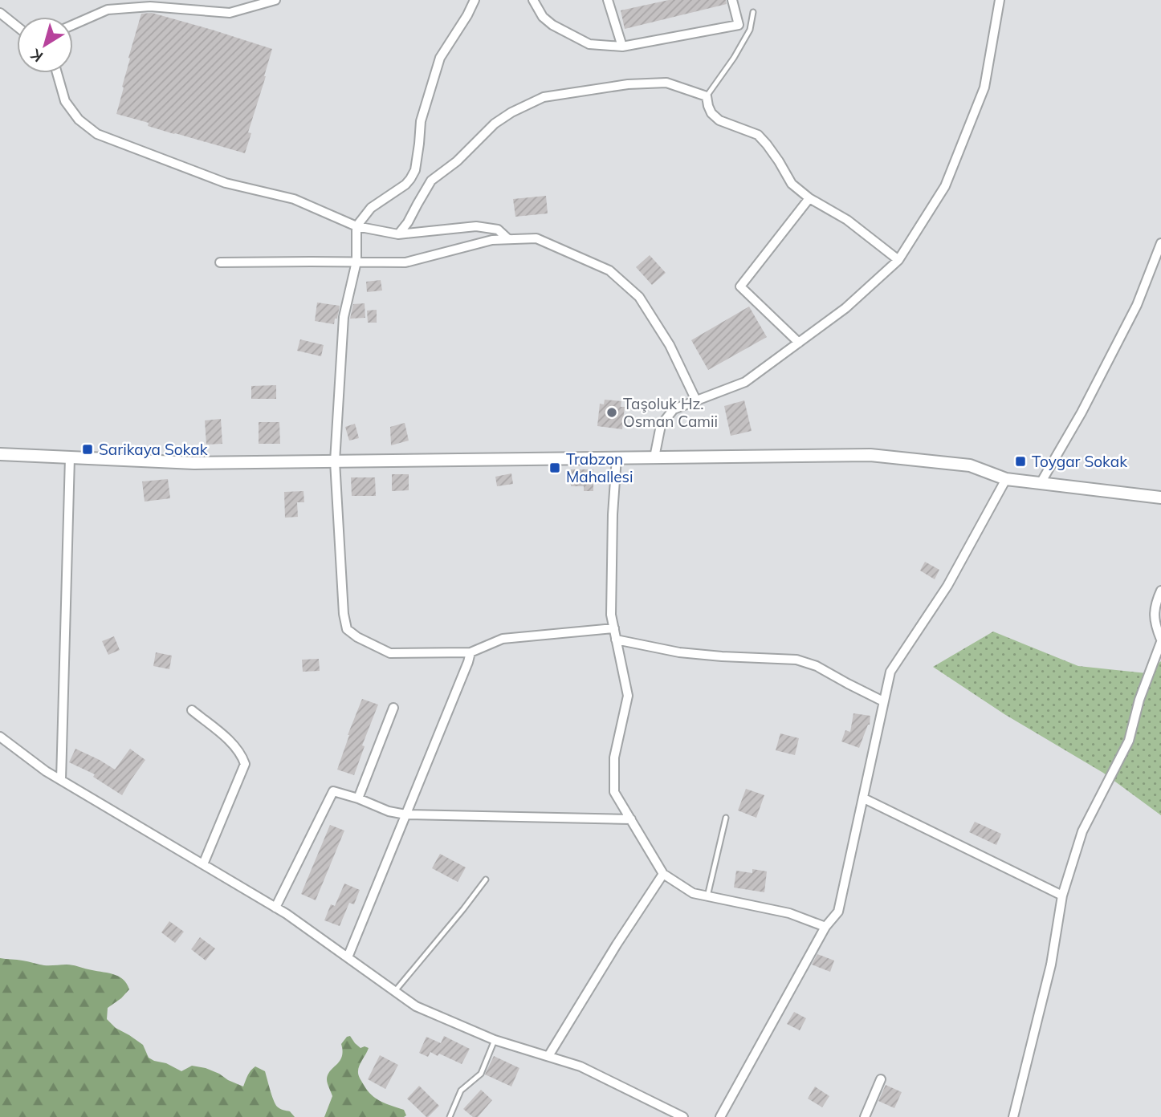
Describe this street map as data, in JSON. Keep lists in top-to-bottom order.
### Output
{
  "places": {
    "other": ["Taşoluk Hz. Osman Camii"],
    "transit": ["Sarikaya Sokak", "Toygar Sokak", "Trabzon Mahallesi"]
  },
  "north": "bottom left"
}
